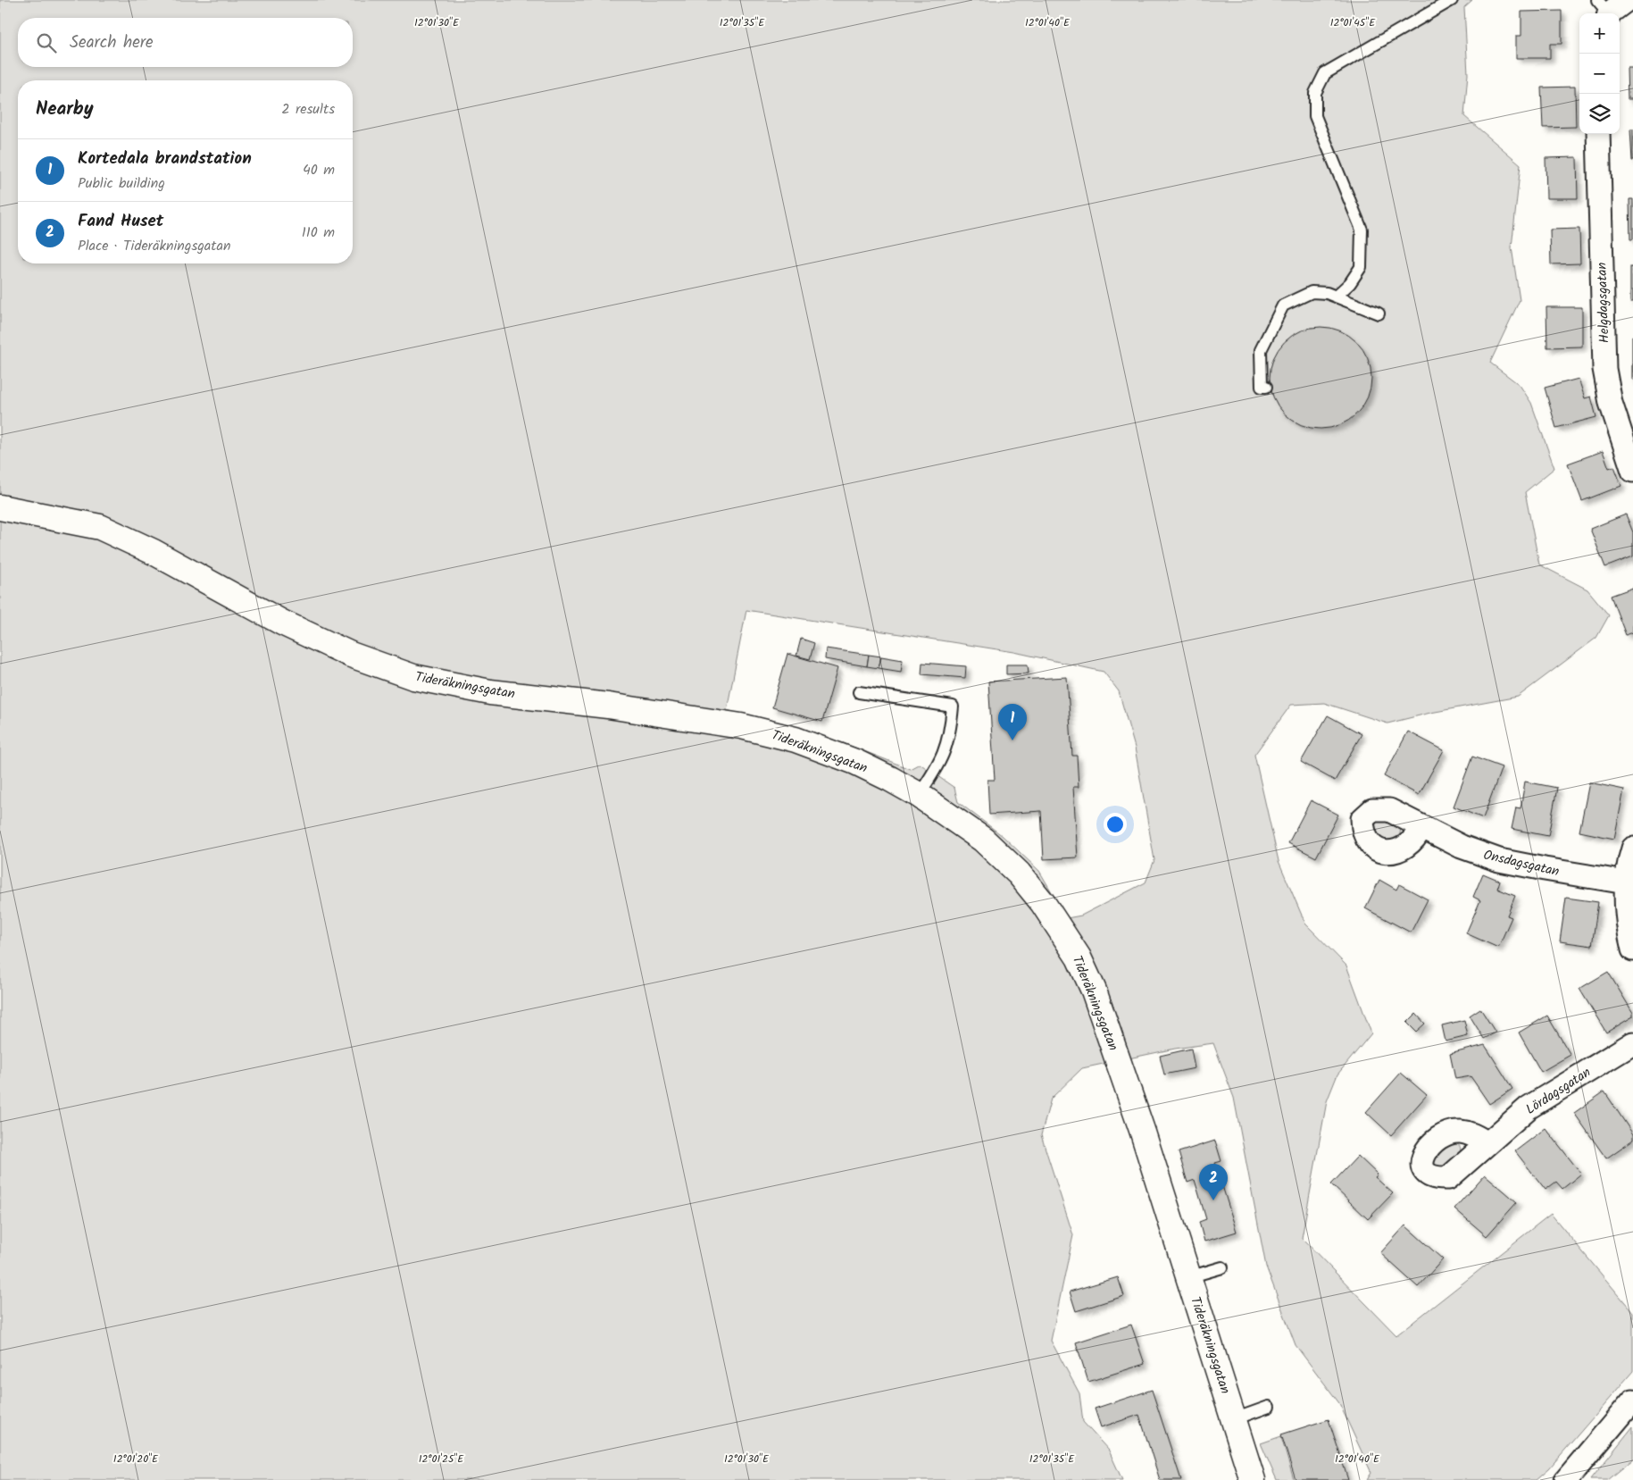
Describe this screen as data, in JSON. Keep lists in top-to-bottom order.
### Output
{
  "streets": {
    "street": [
      "Helgdagsgatan",
      "Tideräkningsgatan",
      "Onsdagsgatan",
      "Lördagsgatan"
    ]
  },
  "page": {
    "map_buttons": ["+", "−"],
    "search": "Search here",
    "heading": ["Nearby", "2 results"],
    "list": [
      {
        "mark": "1",
        "name": "Kortedala brandstation",
        "note": "Public building",
        "value": "40 m"
      },
      {
        "mark": "2",
        "name": "Fand Huset",
        "note": "Place · Tideräkningsgatan",
        "value": "110 m"
      }
    ],
    "pins": ["1", "2"]
  },
  "coordinates": [
    "12°01'30\"E",
    "12°01'35\"E",
    "12°01'40\"E",
    "12°01'45\"E",
    "12°01'20\"E",
    "12°01'25\"E"
  ]
}
